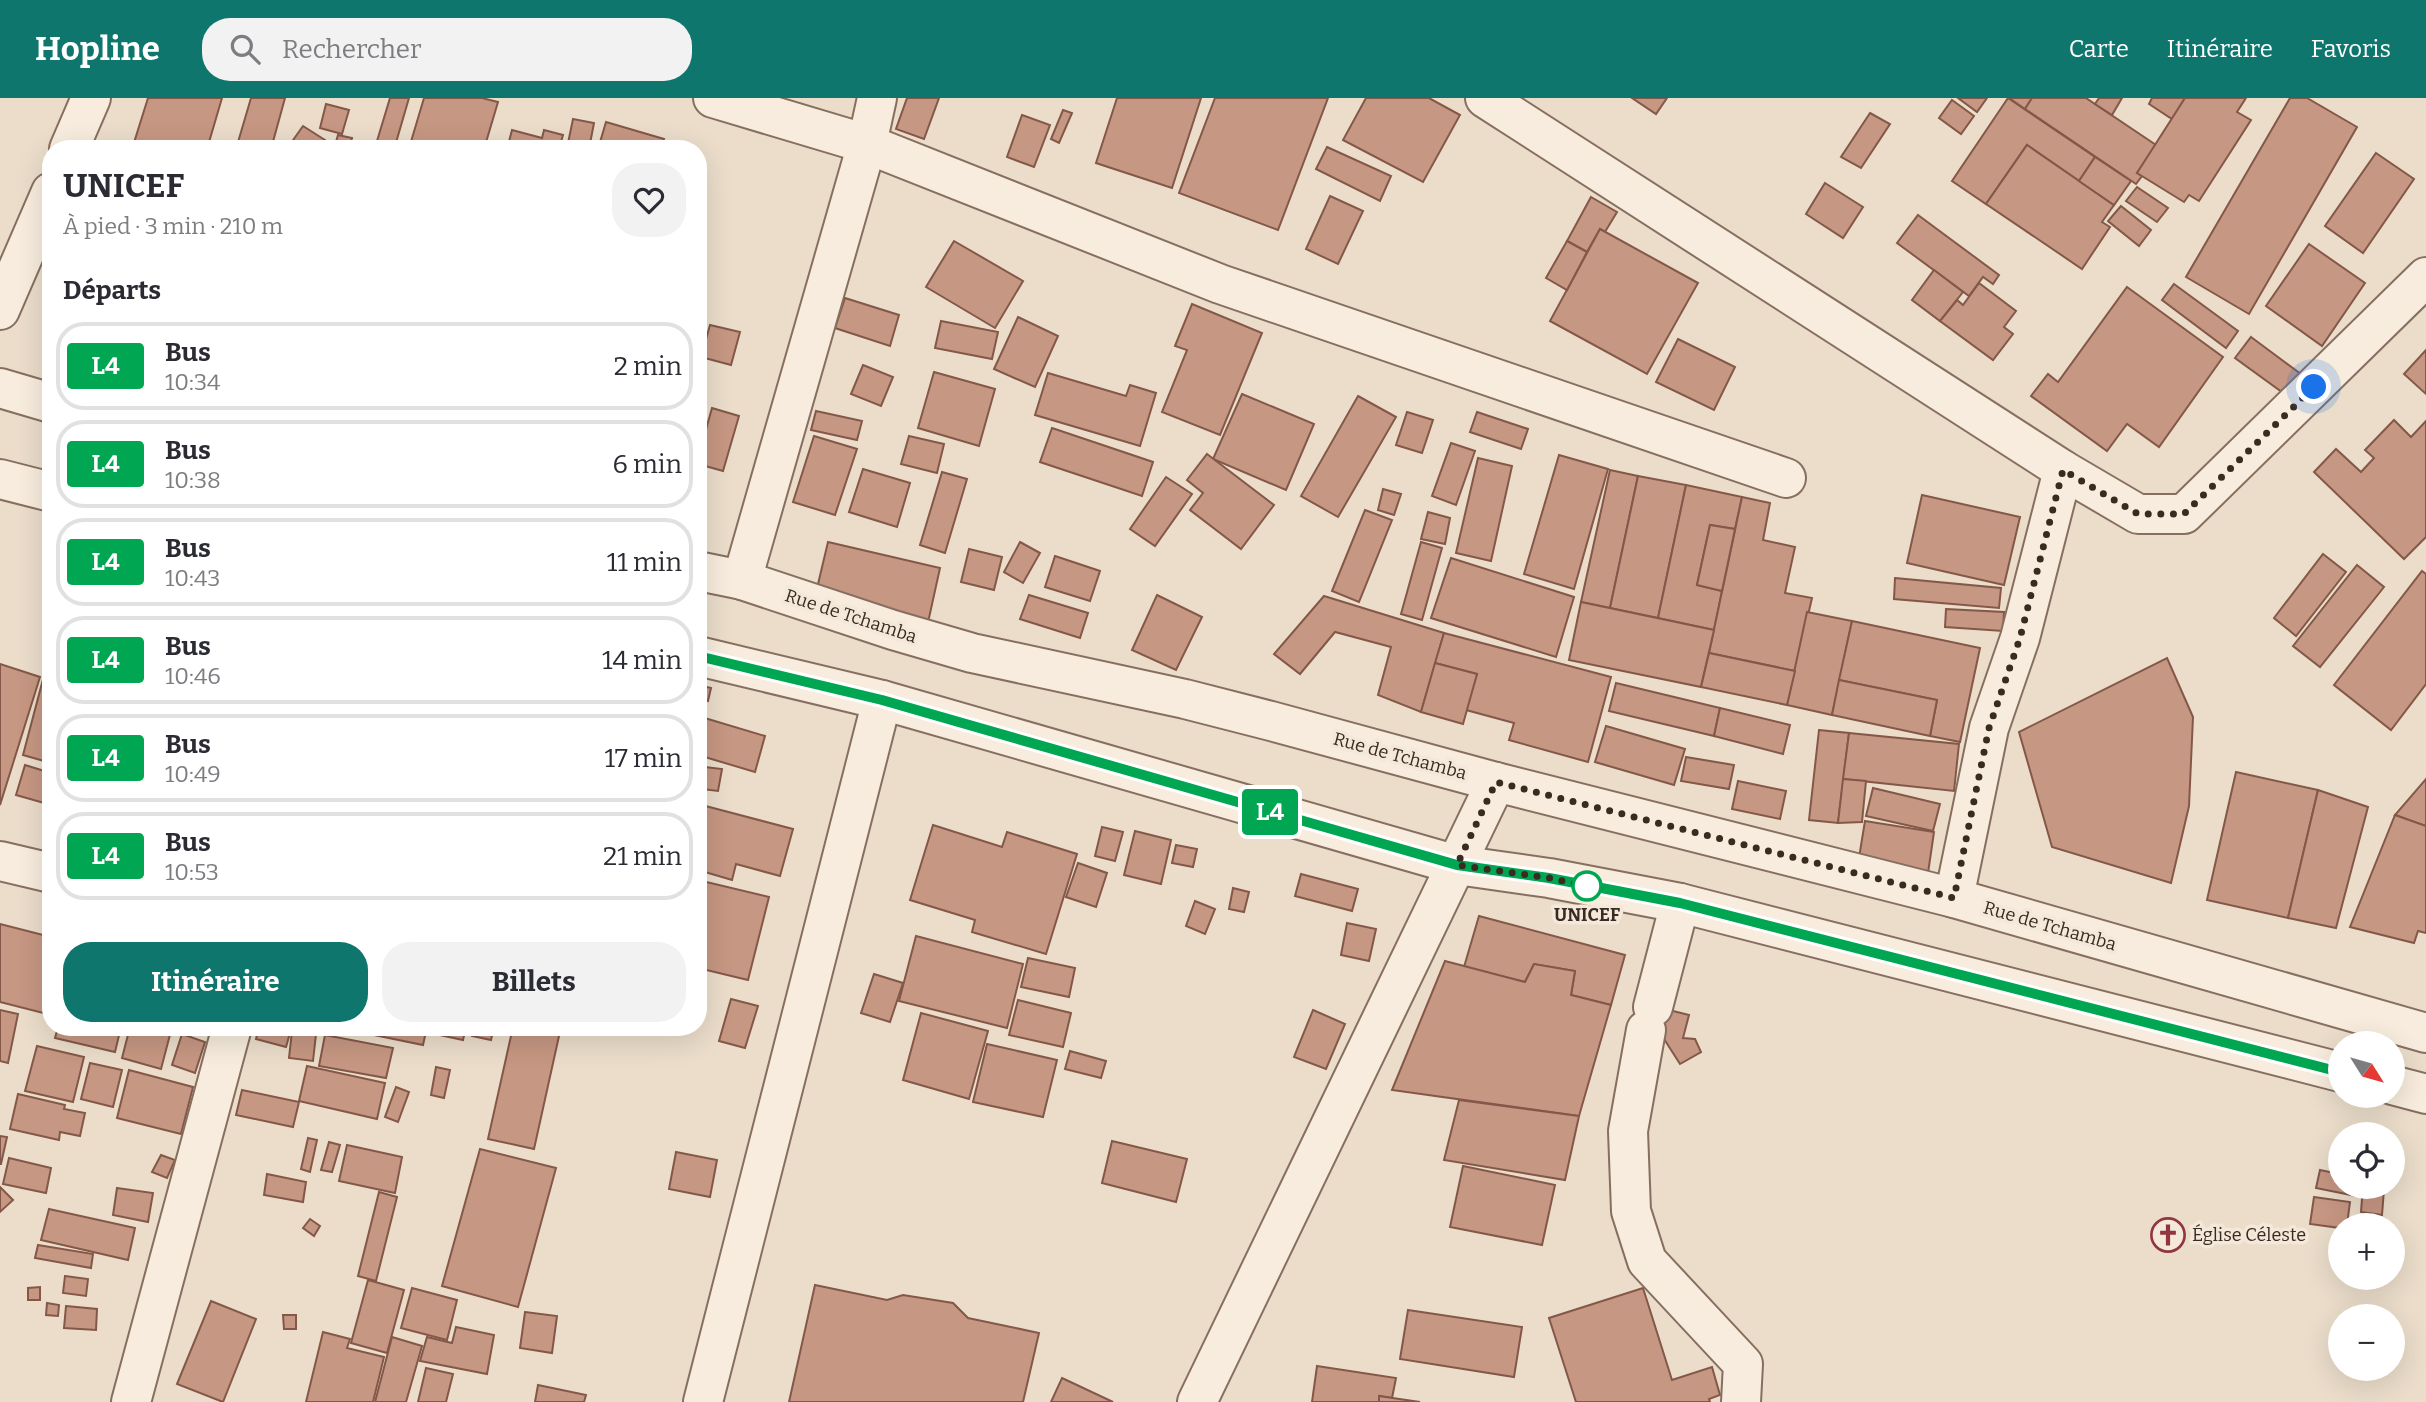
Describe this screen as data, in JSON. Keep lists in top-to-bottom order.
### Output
{
  "streets": {
    "street": ["Rue de Tchamba"]
  },
  "places": {
    "other": ["UNICEF"],
    "church": ["Église Céleste"]
  },
  "lines": ["bus line L4"],
  "north": "bottom right",
  "page": {
    "header": "Hopline",
    "search": "Rechercher",
    "nav": ["Carte", "Itinéraire", "Favoris"],
    "on_map": "L4",
    "heading": [
      ["UNICEF", "À pied · 3 min · 210 m"],
      "Départs"
    ],
    "list": [
      {
        "mark": "L4",
        "name": "Bus",
        "note": "10:34",
        "value": "2 min"
      },
      {
        "mark": "L4",
        "name": "Bus",
        "note": "10:38",
        "value": "6 min"
      },
      {
        "mark": "L4",
        "name": "Bus",
        "note": "10:43",
        "value": "11 min"
      },
      {
        "mark": "L4",
        "name": "Bus",
        "note": "10:46",
        "value": "14 min"
      },
      {
        "mark": "L4",
        "name": "Bus",
        "note": "10:49",
        "value": "17 min"
      },
      {
        "mark": "L4",
        "name": "Bus",
        "note": "10:53",
        "value": "21 min"
      }
    ],
    "buttons": ["Itinéraire", "Billets"],
    "map_buttons": ["+", "−"]
  }
}
